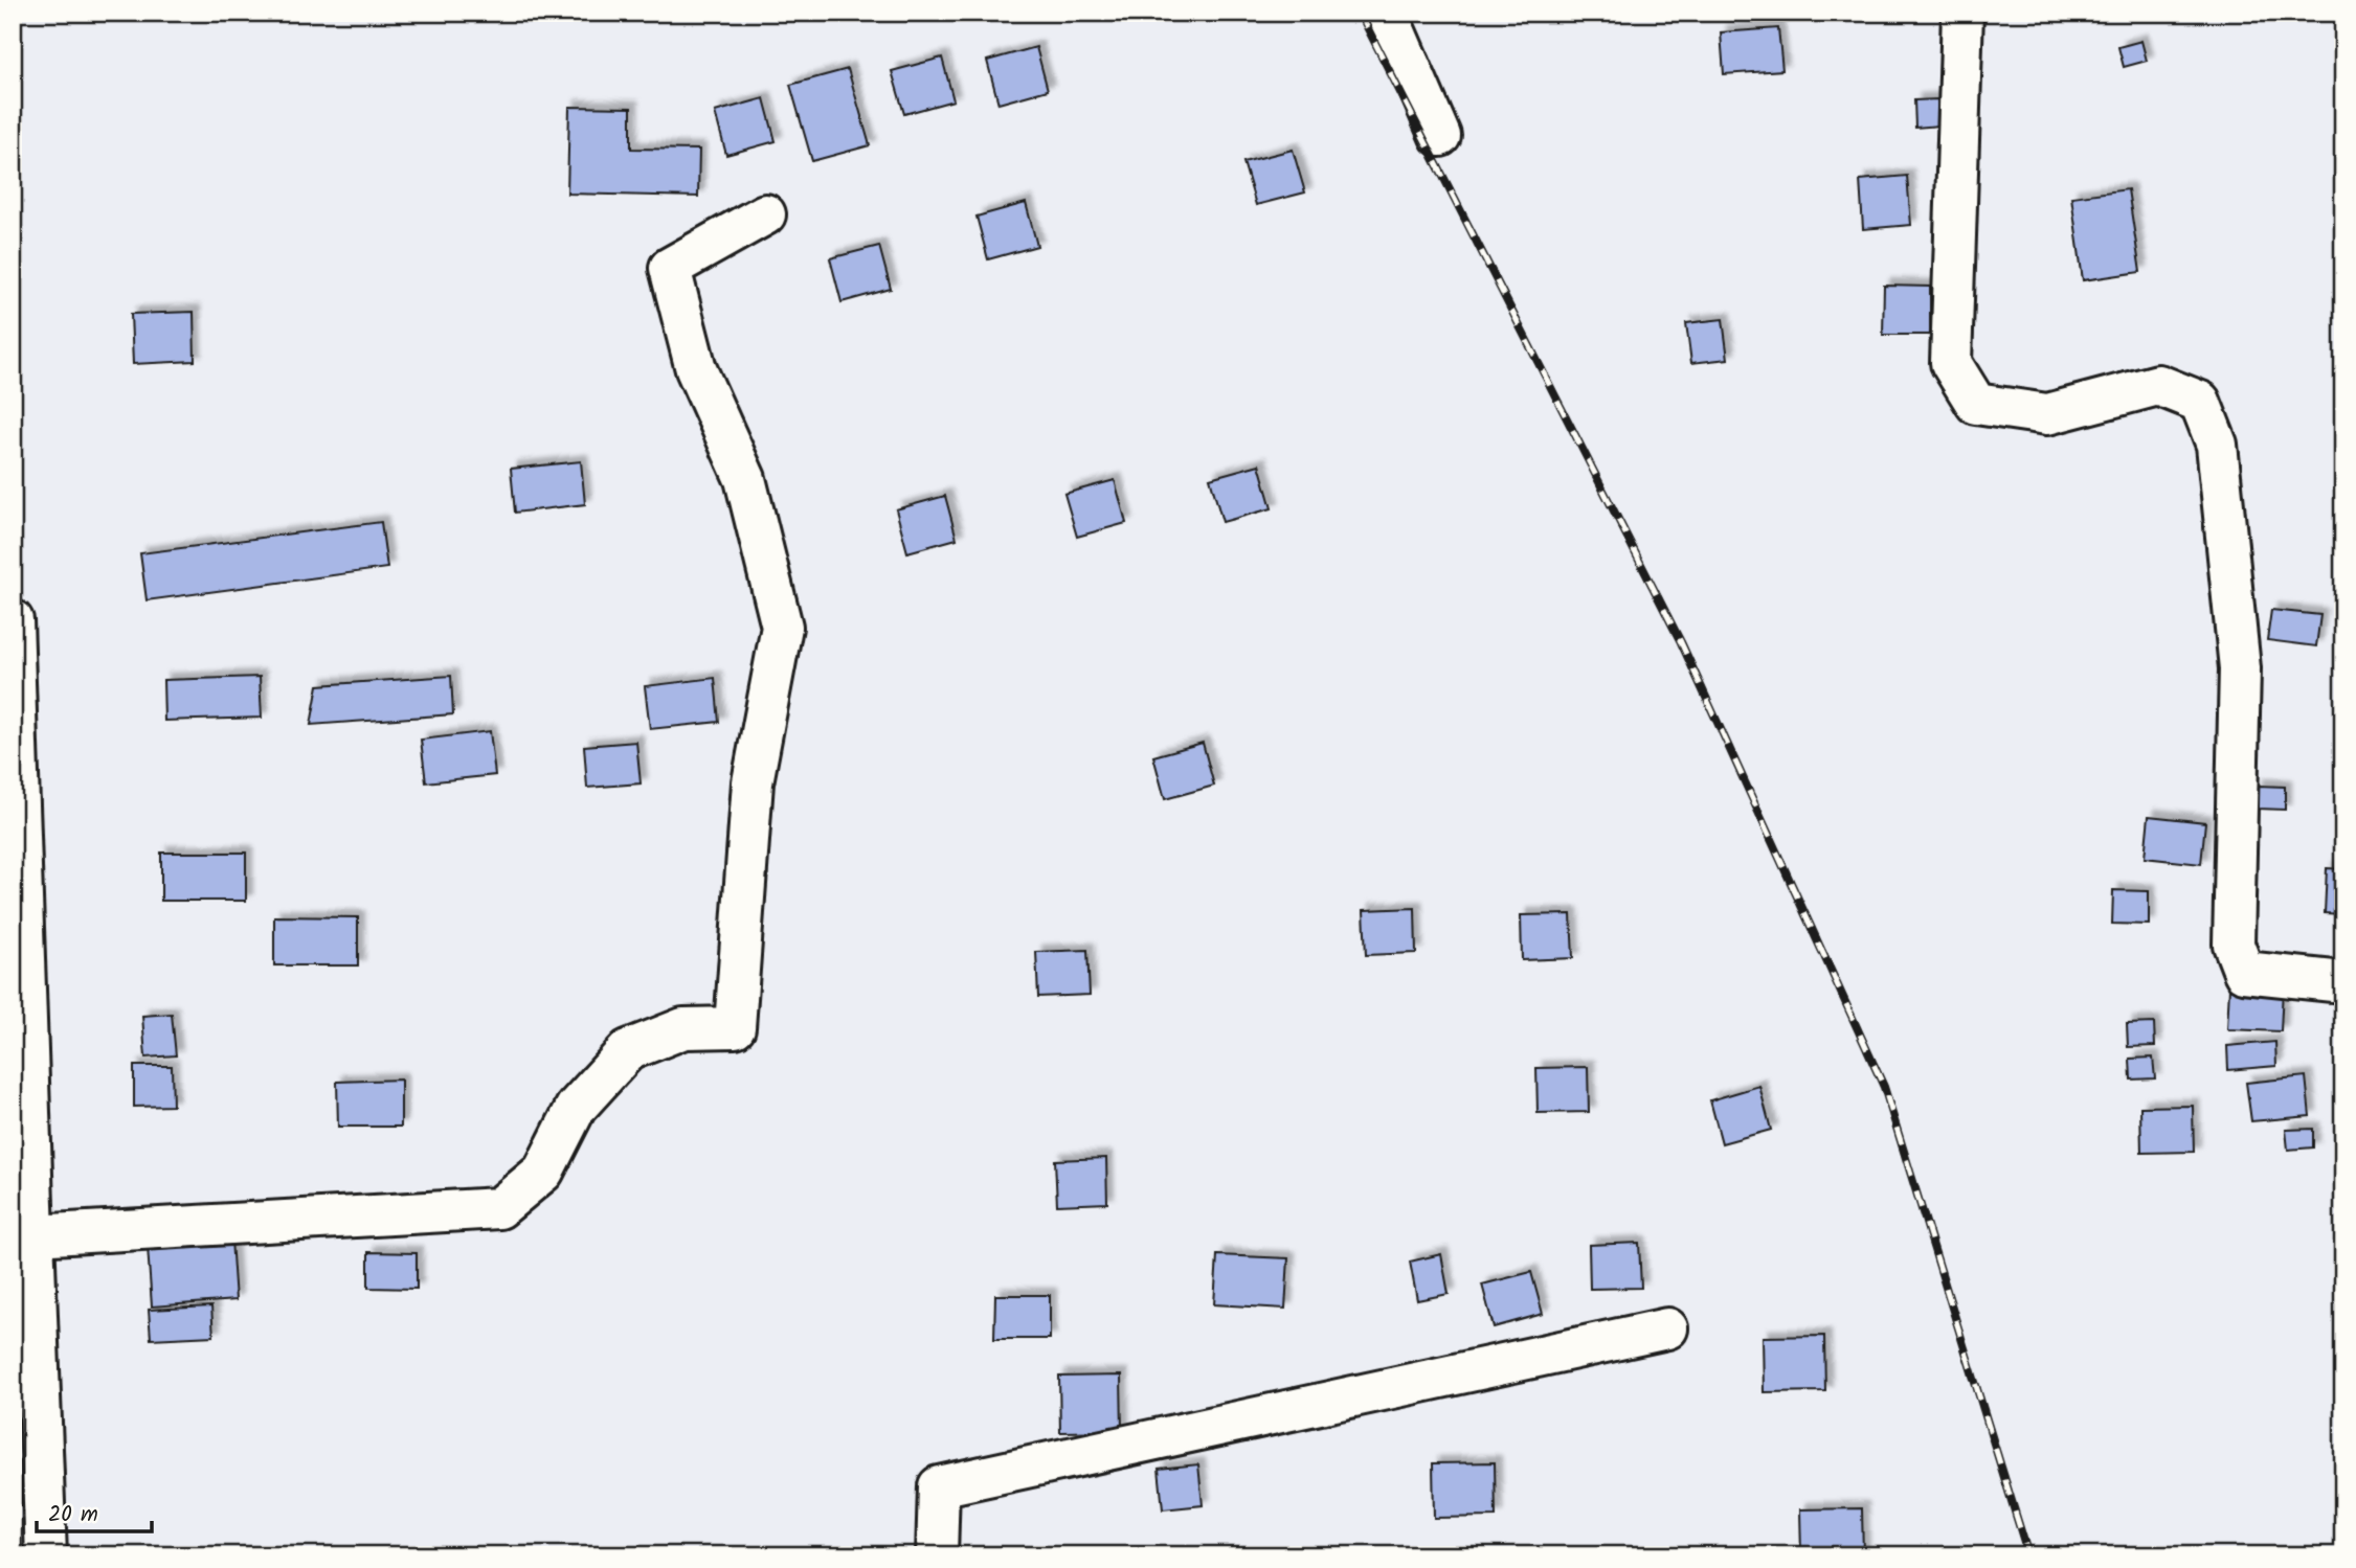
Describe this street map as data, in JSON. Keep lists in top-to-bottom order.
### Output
{
  "scale_bar": "20 m"
}
